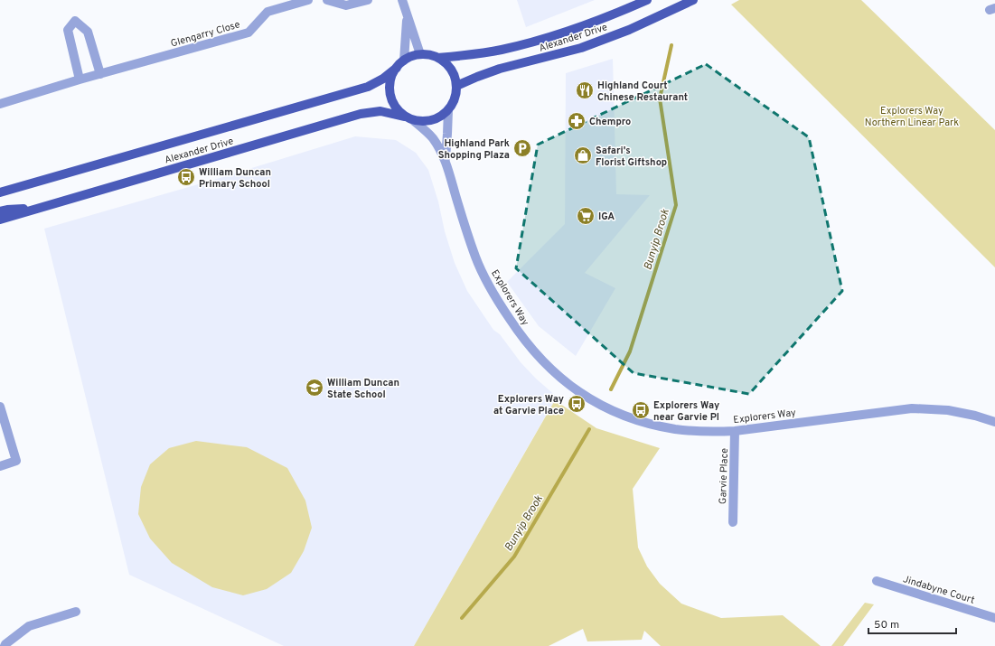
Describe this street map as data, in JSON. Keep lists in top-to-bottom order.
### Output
{
  "streets": {
    "main road": ["Alexander Drive"],
    "street": [
      "Glengarry Close",
      "Explorers Way",
      "Garvie Place",
      "Jindabyne Court"
    ]
  },
  "crossings": [
    ["Alexander Drive", "Explorers Way"],
    ["Explorers Way", "Garvie Place"]
  ],
  "water": ["Bunyip Brook"],
  "parks": ["Explorers Way Northern Linear Park"],
  "places": {
    "restaurant": ["Highland Court Chinese Restaurant"],
    "pharmacy": ["Chempro"],
    "parking": ["Highland Park Shopping Plaza"],
    "shop": ["Safari's Florist Giftshop"],
    "bus stop": ["William Duncan Primary School", "Explorers Way at Garvie Place", "Explorers Way near Garvie Pl"],
    "supermarket": ["IGA"],
    "school or university": ["William Duncan State School"]
  },
  "scale_bar": "50 m"
}
